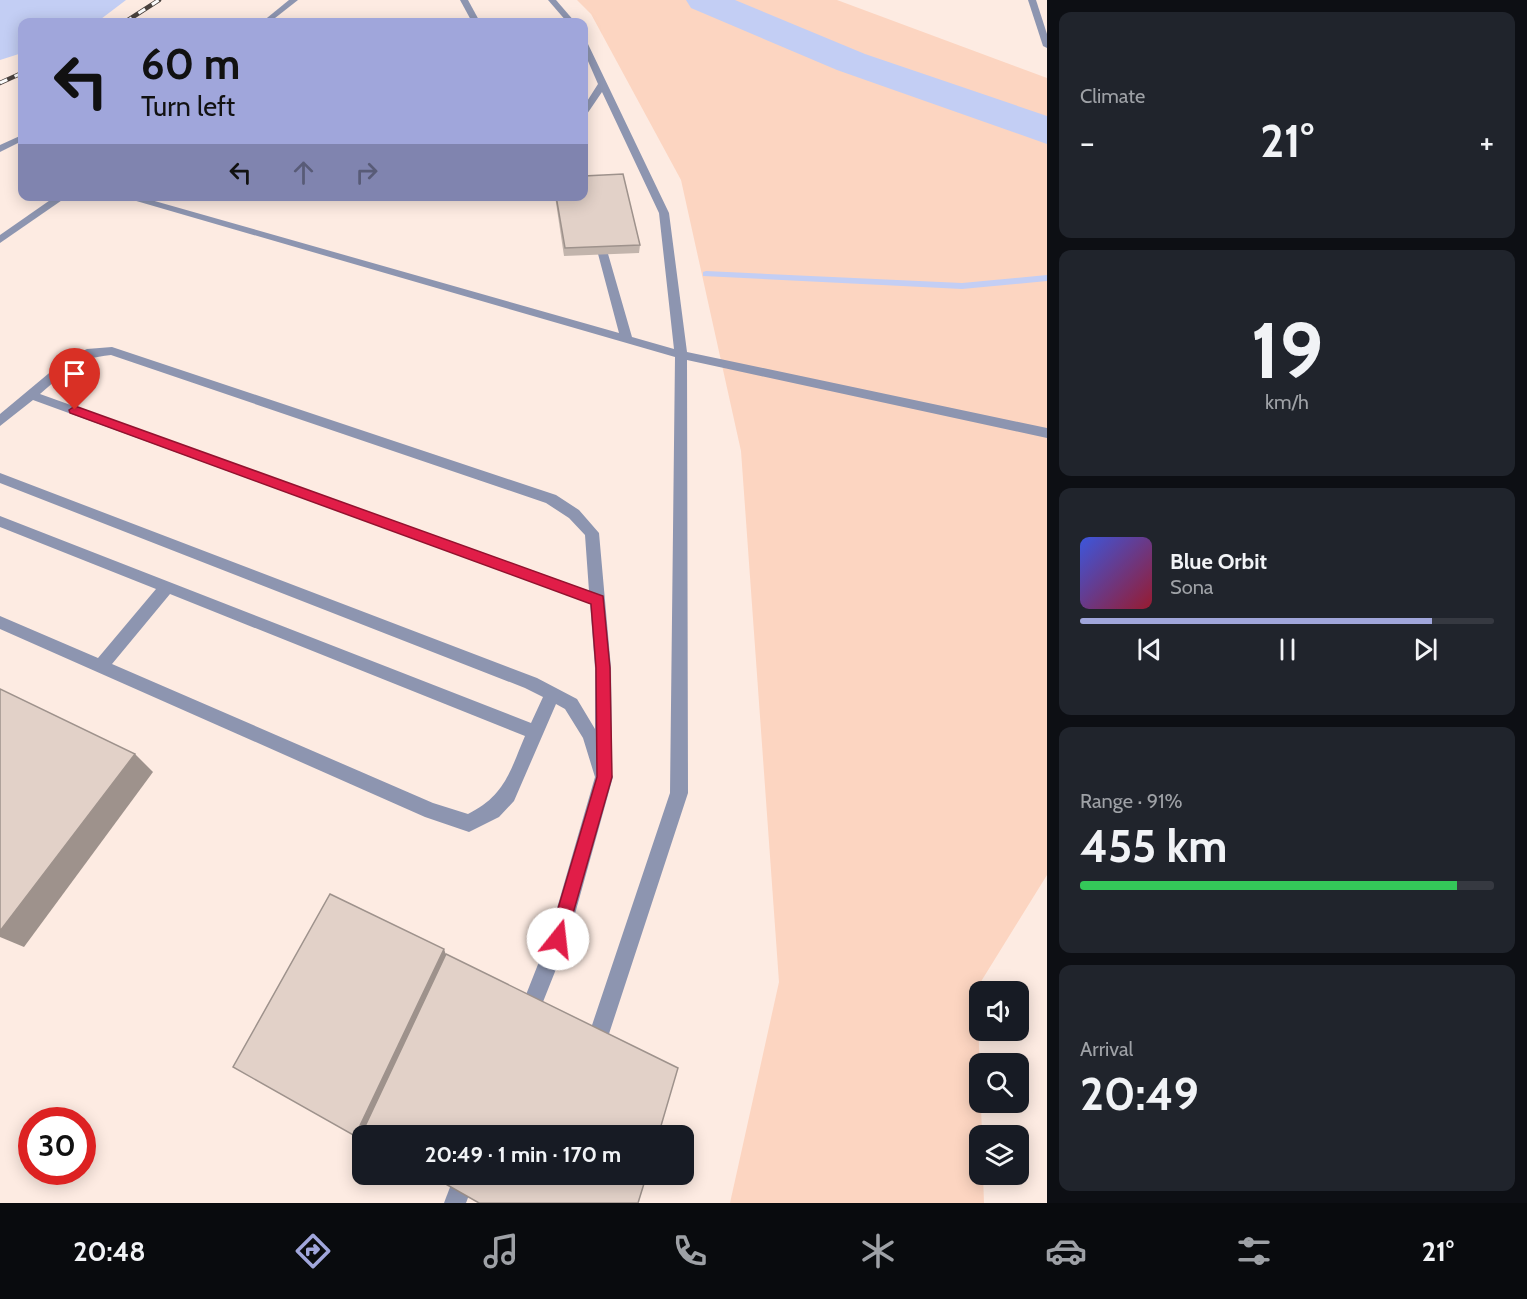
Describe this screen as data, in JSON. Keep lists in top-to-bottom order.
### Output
{
  "page": {
    "tile": [
      "Climate",
      ["19", "km/h"],
      ["Range · 91%", "455 km"],
      ["Arrival", "20:49"]
    ],
    "turn": ["60 m", "Turn left"],
    "heat": ["−", "21°", "+"],
    "song": ["Blue Orbit", "Sona"],
    "limit": "30",
    "trip": "20:49 · 1 min · 170 m",
    "tabs": ["20:48", "21°"]
  }
}
